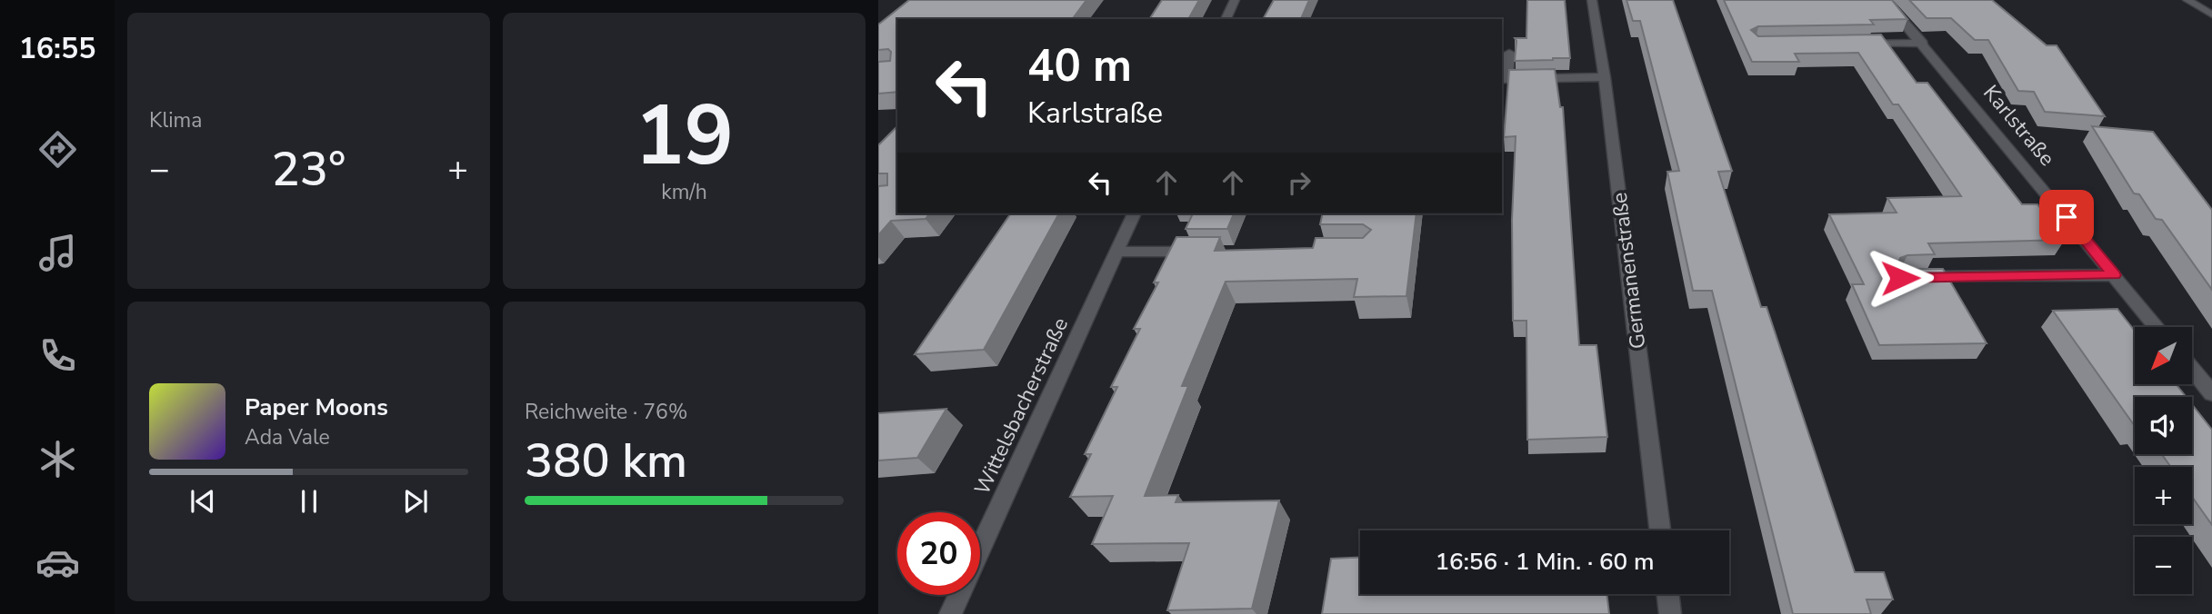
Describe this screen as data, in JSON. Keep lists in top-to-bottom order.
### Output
{
  "streets": {
    "street": ["Karlstraße", "Germanenstraße", "Wittelsbacherstraße"]
  },
  "north": "bottom left",
  "page": {
    "tabs": "16:55",
    "tile": [
      "Klima",
      ["19", "km/h"],
      ["Reichweite · 76%", "380 km"]
    ],
    "turn": ["40 m", "Karlstraße"],
    "heat": ["−", "23°", "+"],
    "map_buttons": ["+", "−"],
    "song": ["Paper Moons", "Ada Vale"],
    "limit": "20",
    "trip": "16:56 · 1 Min. · 60 m"
  }
}
